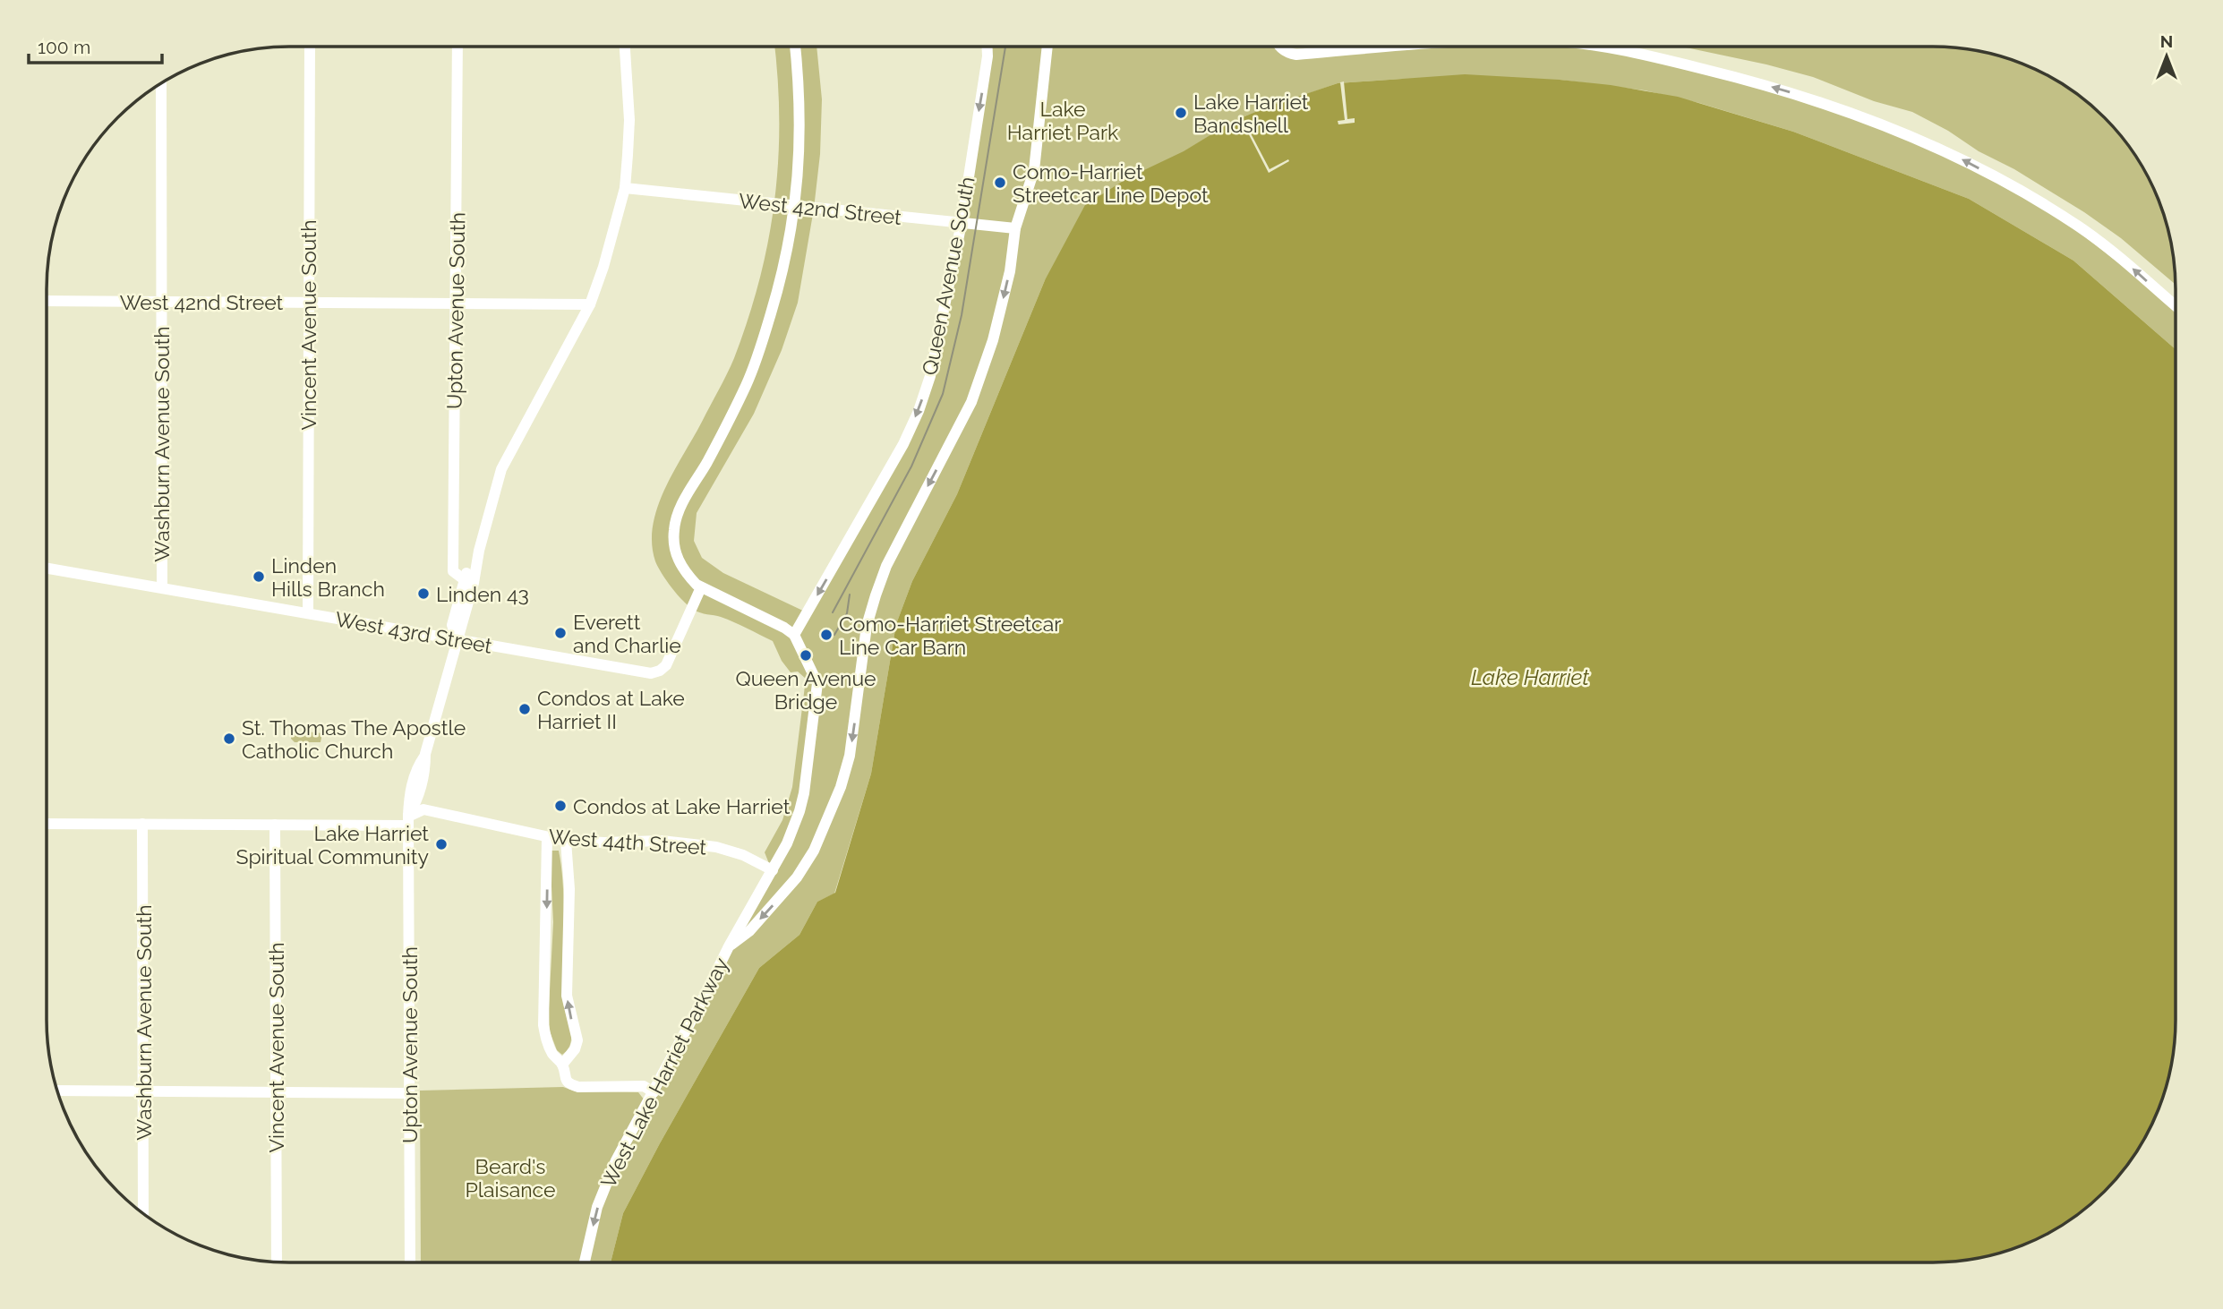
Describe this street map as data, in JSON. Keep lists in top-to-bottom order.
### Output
{
  "streets": {
    "street": [
      "West 42nd Street",
      "Queen Avenue South",
      "Upton Avenue South",
      "Vincent Avenue South",
      "Washburn Avenue South",
      "West 43rd Street",
      "West 44th Street",
      "West Lake Harriet Parkway"
    ]
  },
  "crossings": [
    ["West 42nd Street", "Queen Avenue South"],
    ["West 42nd Street", "Upton Avenue South"],
    ["West 42nd Street", "Vincent Avenue South"],
    ["West 42nd Street", "Washburn Avenue South"],
    ["West 42nd Street", "West Lake Harriet Parkway"],
    ["Queen Avenue South", "West Lake Harriet Parkway"],
    ["Upton Avenue South", "West 43rd Street"],
    ["Upton Avenue South", "West 44th Street"],
    ["Vincent Avenue South", "West 43rd Street"],
    ["Vincent Avenue South", "West 44th Street"],
    ["Washburn Avenue South", "West 43rd Street"],
    ["Washburn Avenue South", "West 44th Street"],
    ["West 44th Street", "West Lake Harriet Parkway"]
  ],
  "one_way": ["Queen Avenue South"],
  "water": ["Lake Harriet"],
  "parks": ["Lake Harriet Park", "Beard's Plaisance"],
  "places": [
    "Lake Harriet Bandshell",
    "Como-Harriet Streetcar Line Depot",
    "Linden Hills Branch",
    "Linden 43",
    "Everett and Charlie",
    "Como-Harriet Streetcar Line Car Barn",
    "Queen Avenue Bridge",
    "Condos at Lake Harriet II",
    "St. Thomas The Apostle Catholic Church",
    "Condos at Lake Harriet",
    "Lake Harriet Spiritual Community"
  ],
  "scale_bar": "100 m",
  "north": "top"
}
